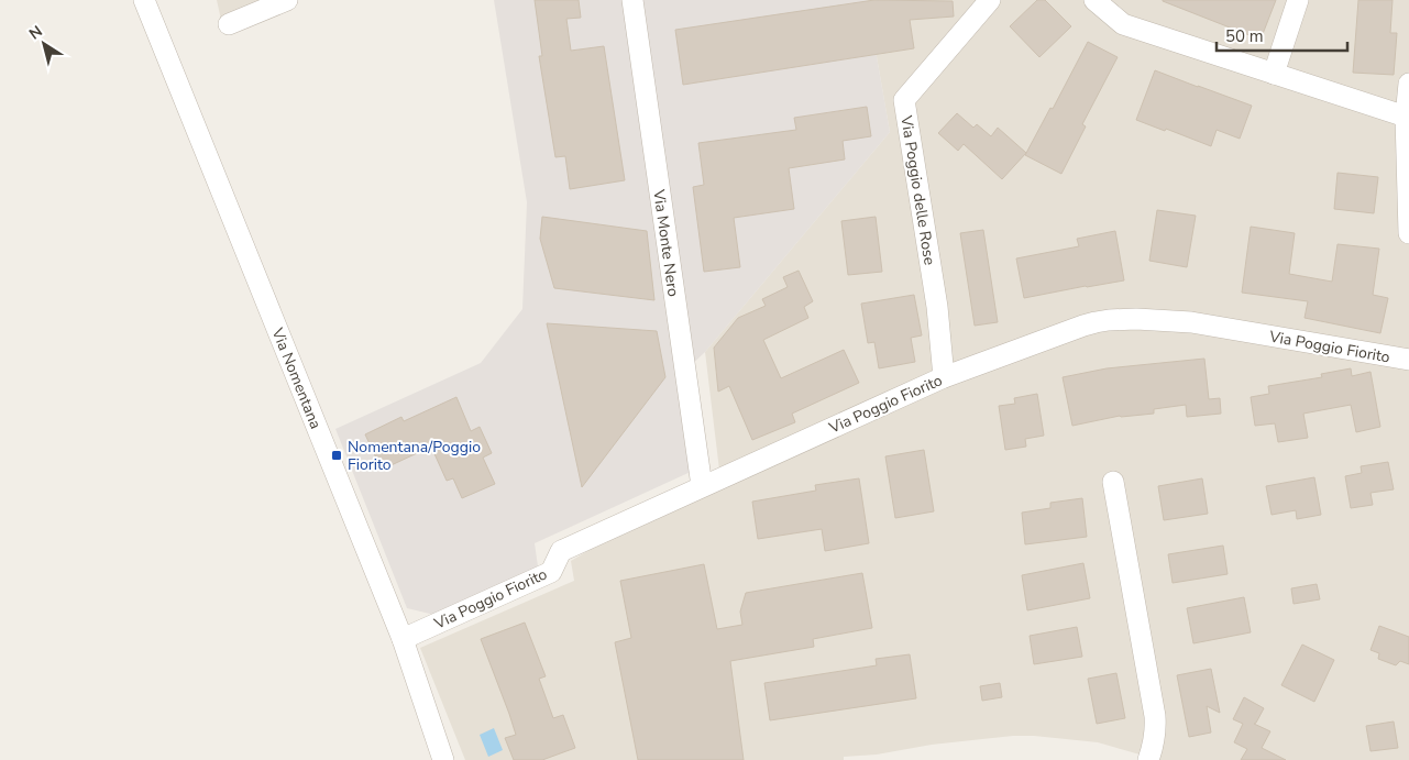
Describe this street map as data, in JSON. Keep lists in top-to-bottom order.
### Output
{
  "streets": {
    "street": [
      "Via Poggio delle Rose",
      "Via Monte Nero",
      "Via Poggio Fiorito",
      "Via Nomentana"
    ]
  },
  "crossings": [
    ["Via Poggio delle Rose", "Via Poggio Fiorito"],
    ["Via Monte Nero", "Via Poggio Fiorito"],
    ["Via Poggio Fiorito", "Via Nomentana"]
  ],
  "places": {
    "transit": ["Nomentana/Poggio Fiorito"]
  },
  "scale_bar": "50 m",
  "north": "top left"
}
